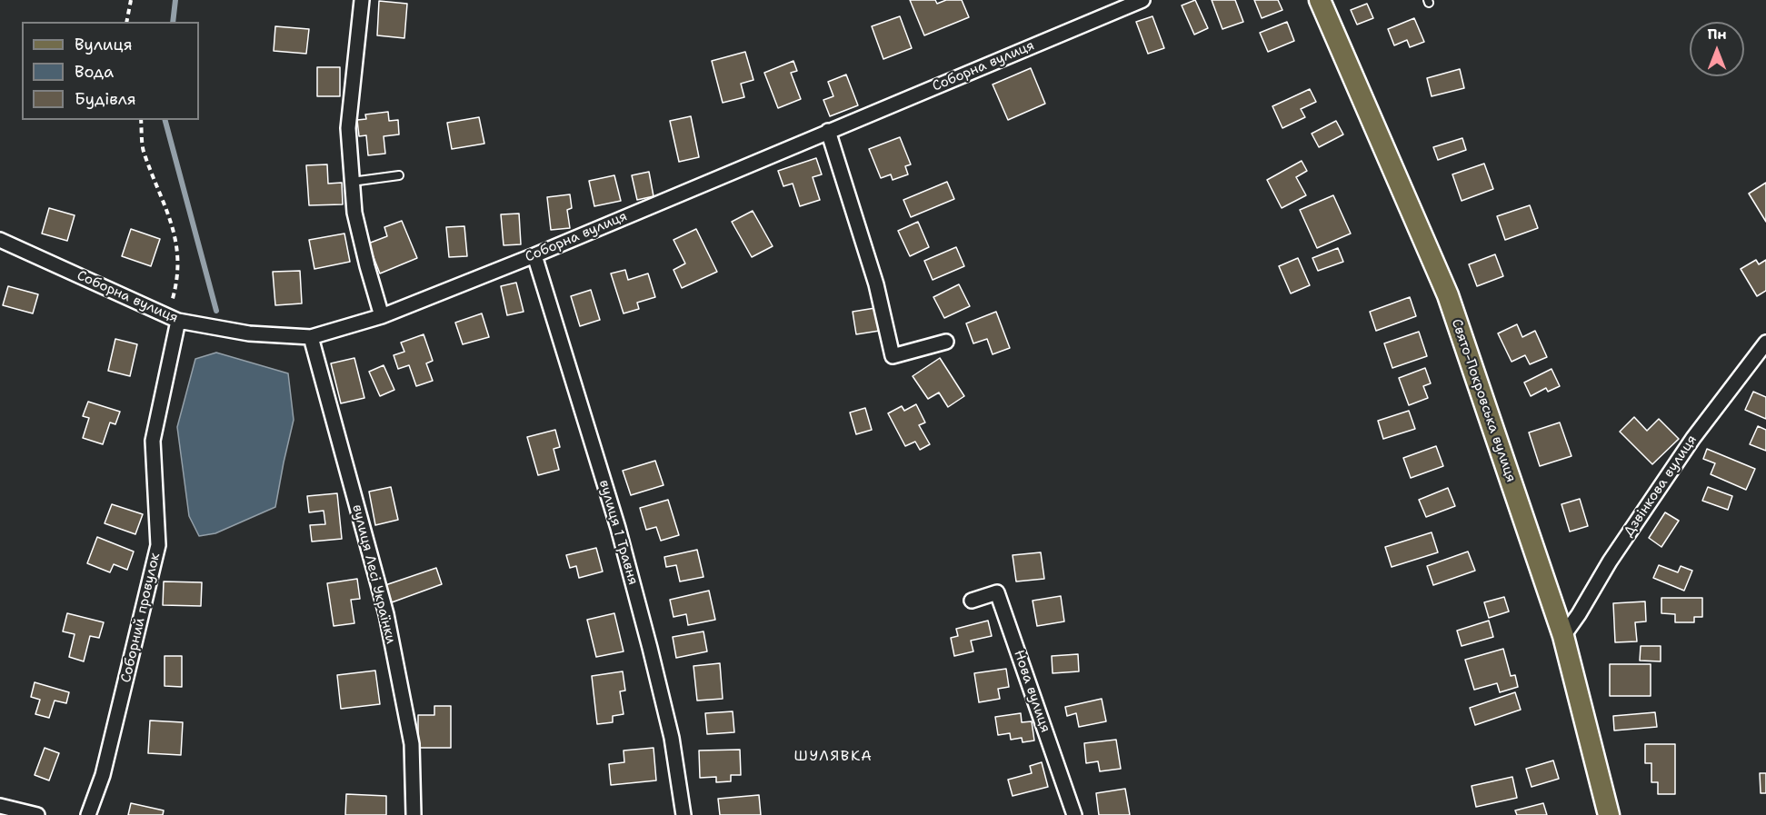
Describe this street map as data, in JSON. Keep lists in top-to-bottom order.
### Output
{
  "streets": {
    "main road": ["Свято-Покровська вулиця"],
    "street": [
      "Соборна вулиця",
      "Дзвінкова вулиця",
      "вулиця 1 Травня",
      "вулиця Лесі Українки",
      "Соборний провулок",
      "Нова вулиця"
    ]
  },
  "crossings": [
    ["Соборна вулиця", "вулиця 1 Травня"],
    ["Соборна вулиця", "вулиця Лесі Українки"],
    ["Соборна вулиця", "Соборний провулок"],
    ["Свято-Покровська вулиця", "Дзвінкова вулиця"]
  ],
  "districts": ["ШУЛЯВКА"],
  "legend": ["Вулиця", "Вода", "Будівля"],
  "north": "top"
}
